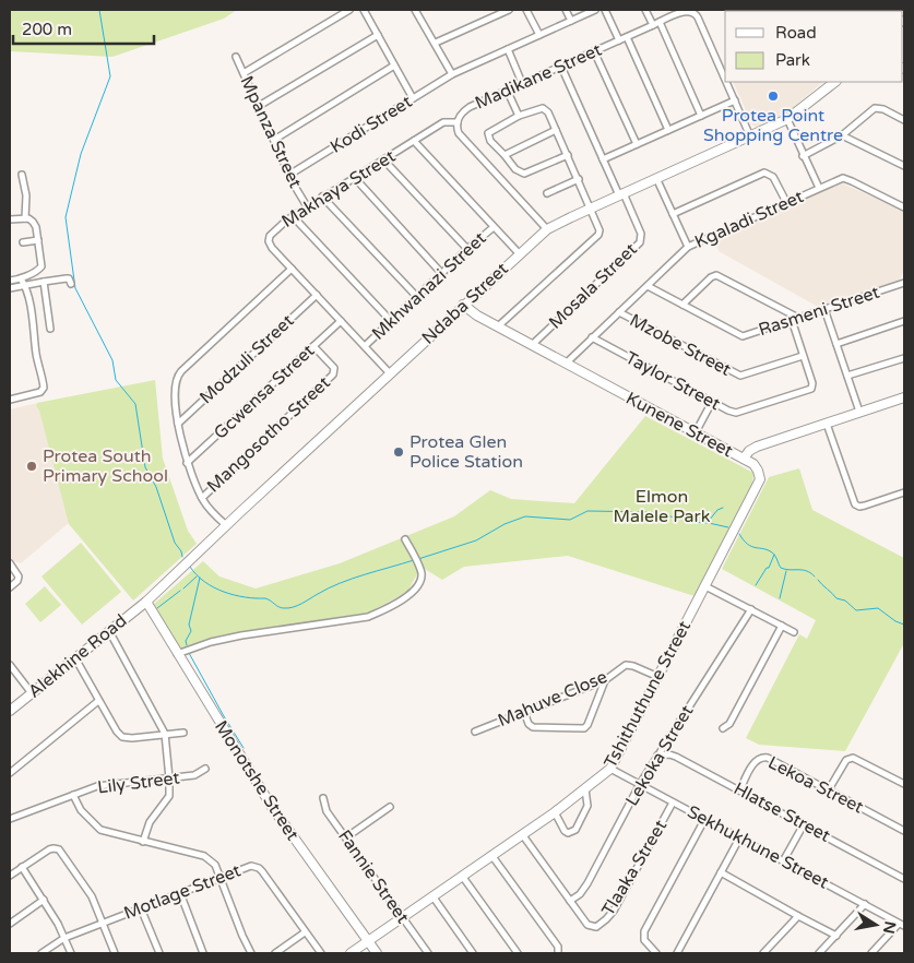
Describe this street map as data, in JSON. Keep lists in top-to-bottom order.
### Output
{
  "streets": {
    "street": [
      "Madikane Street",
      "Kodi Street",
      "Mpanza Street",
      "Makhaya Street",
      "Kgaladi Street",
      "Mkhwanazi Street",
      "Mosala Street",
      "Ndaba Street",
      "Rasmeni Street",
      "Mzobe Street",
      "Modzuli Street",
      "Taylor Street",
      "Gcwensa Street",
      "Kunene Street",
      "Mangosotho Street",
      "Alekhine Road",
      "Tshithuthune Street",
      "Mahuve Close",
      "Lekoka Street",
      "Monotshe Street",
      "Lily Street",
      "Lekoa Street",
      "Hlatse Street",
      "Sekhukhune Street",
      "Tlaaka Street",
      "Fannie Street",
      "Motlage Street"
    ]
  },
  "crossings": [
    ["Madikane Street", "Makhaya Street"],
    ["Madikane Street", "Ndaba Street"],
    ["Kodi Street", "Mpanza Street"],
    ["Mpanza Street", "Makhaya Street"],
    ["Makhaya Street", "Mkhwanazi Street"],
    ["Makhaya Street", "Ndaba Street"],
    ["Makhaya Street", "Modzuli Street"],
    ["Makhaya Street", "Gcwensa Street"],
    ["Kgaladi Street", "Rasmeni Street"],
    ["Kgaladi Street", "Mzobe Street"],
    ["Kgaladi Street", "Taylor Street"],
    ["Kgaladi Street", "Kunene Street"],
    ["Mosala Street", "Ndaba Street"],
    ["Mosala Street", "Kunene Street"],
    ["Ndaba Street", "Kunene Street"],
    ["Ndaba Street", "Alekhine Road"],
    ["Ndaba Street", "Monotshe Street"],
    ["Rasmeni Street", "Taylor Street"],
    ["Mzobe Street", "Taylor Street"],
    ["Gcwensa Street", "Mangosotho Street"],
    ["Kunene Street", "Tshithuthune Street"],
    ["Alekhine Road", "Monotshe Street"],
    ["Tshithuthune Street", "Mahuve Close"],
    ["Tshithuthune Street", "Monotshe Street"],
    ["Tshithuthune Street", "Sekhukhune Street"],
    ["Tshithuthune Street", "Fannie Street"],
    ["Lekoka Street", "Hlatse Street"],
    ["Lekoka Street", "Sekhukhune Street"],
    ["Lekoka Street", "Tlaaka Street"],
    ["Lekoa Street", "Hlatse Street"],
    ["Sekhukhune Street", "Tlaaka Street"]
  ],
  "parks": ["Elmon Malele Park"],
  "places": ["Protea Point Shopping Centre", "Protea Glen Police Station", "Protea South Primary School"],
  "legend": ["Road", "Park"],
  "scale_bar": "200 m",
  "north": "right"
}
